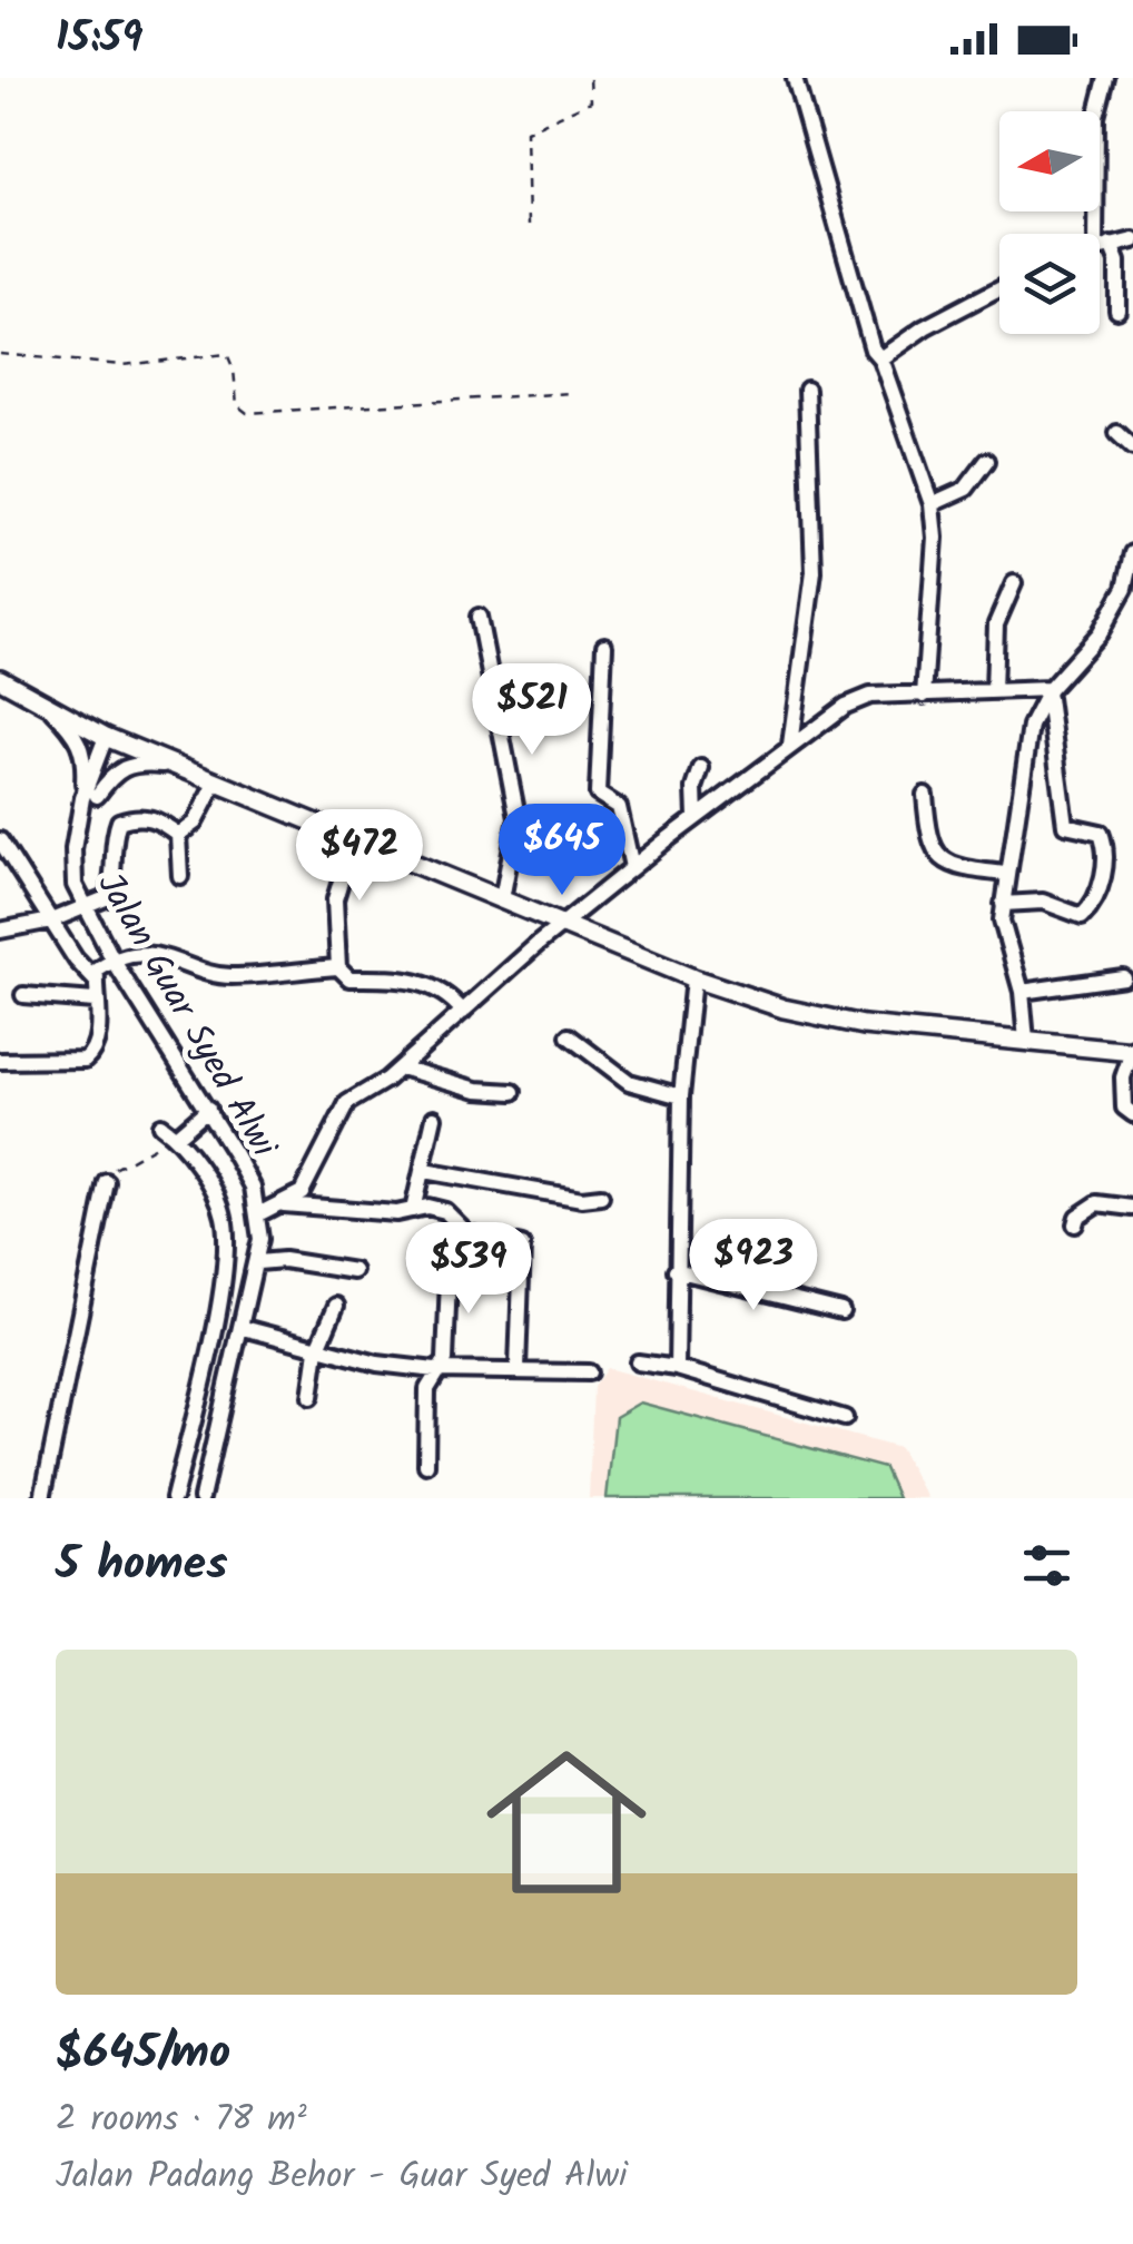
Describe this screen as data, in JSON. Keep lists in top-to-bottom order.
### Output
{
  "streets": {
    "street": ["Jalan Guar Syed Alwi"]
  },
  "north": "left",
  "page": {
    "status": "15:59",
    "price": [
      "$521",
      "$645",
      "$472",
      "$923",
      "$539"
    ],
    "heading": "5 homes",
    "list": [
      {
        "name": "$645/mo",
        "note": "2 rooms · 78 m² · Jalan Padang Behor - Guar Syed Alwi"
      }
    ]
  }
}
